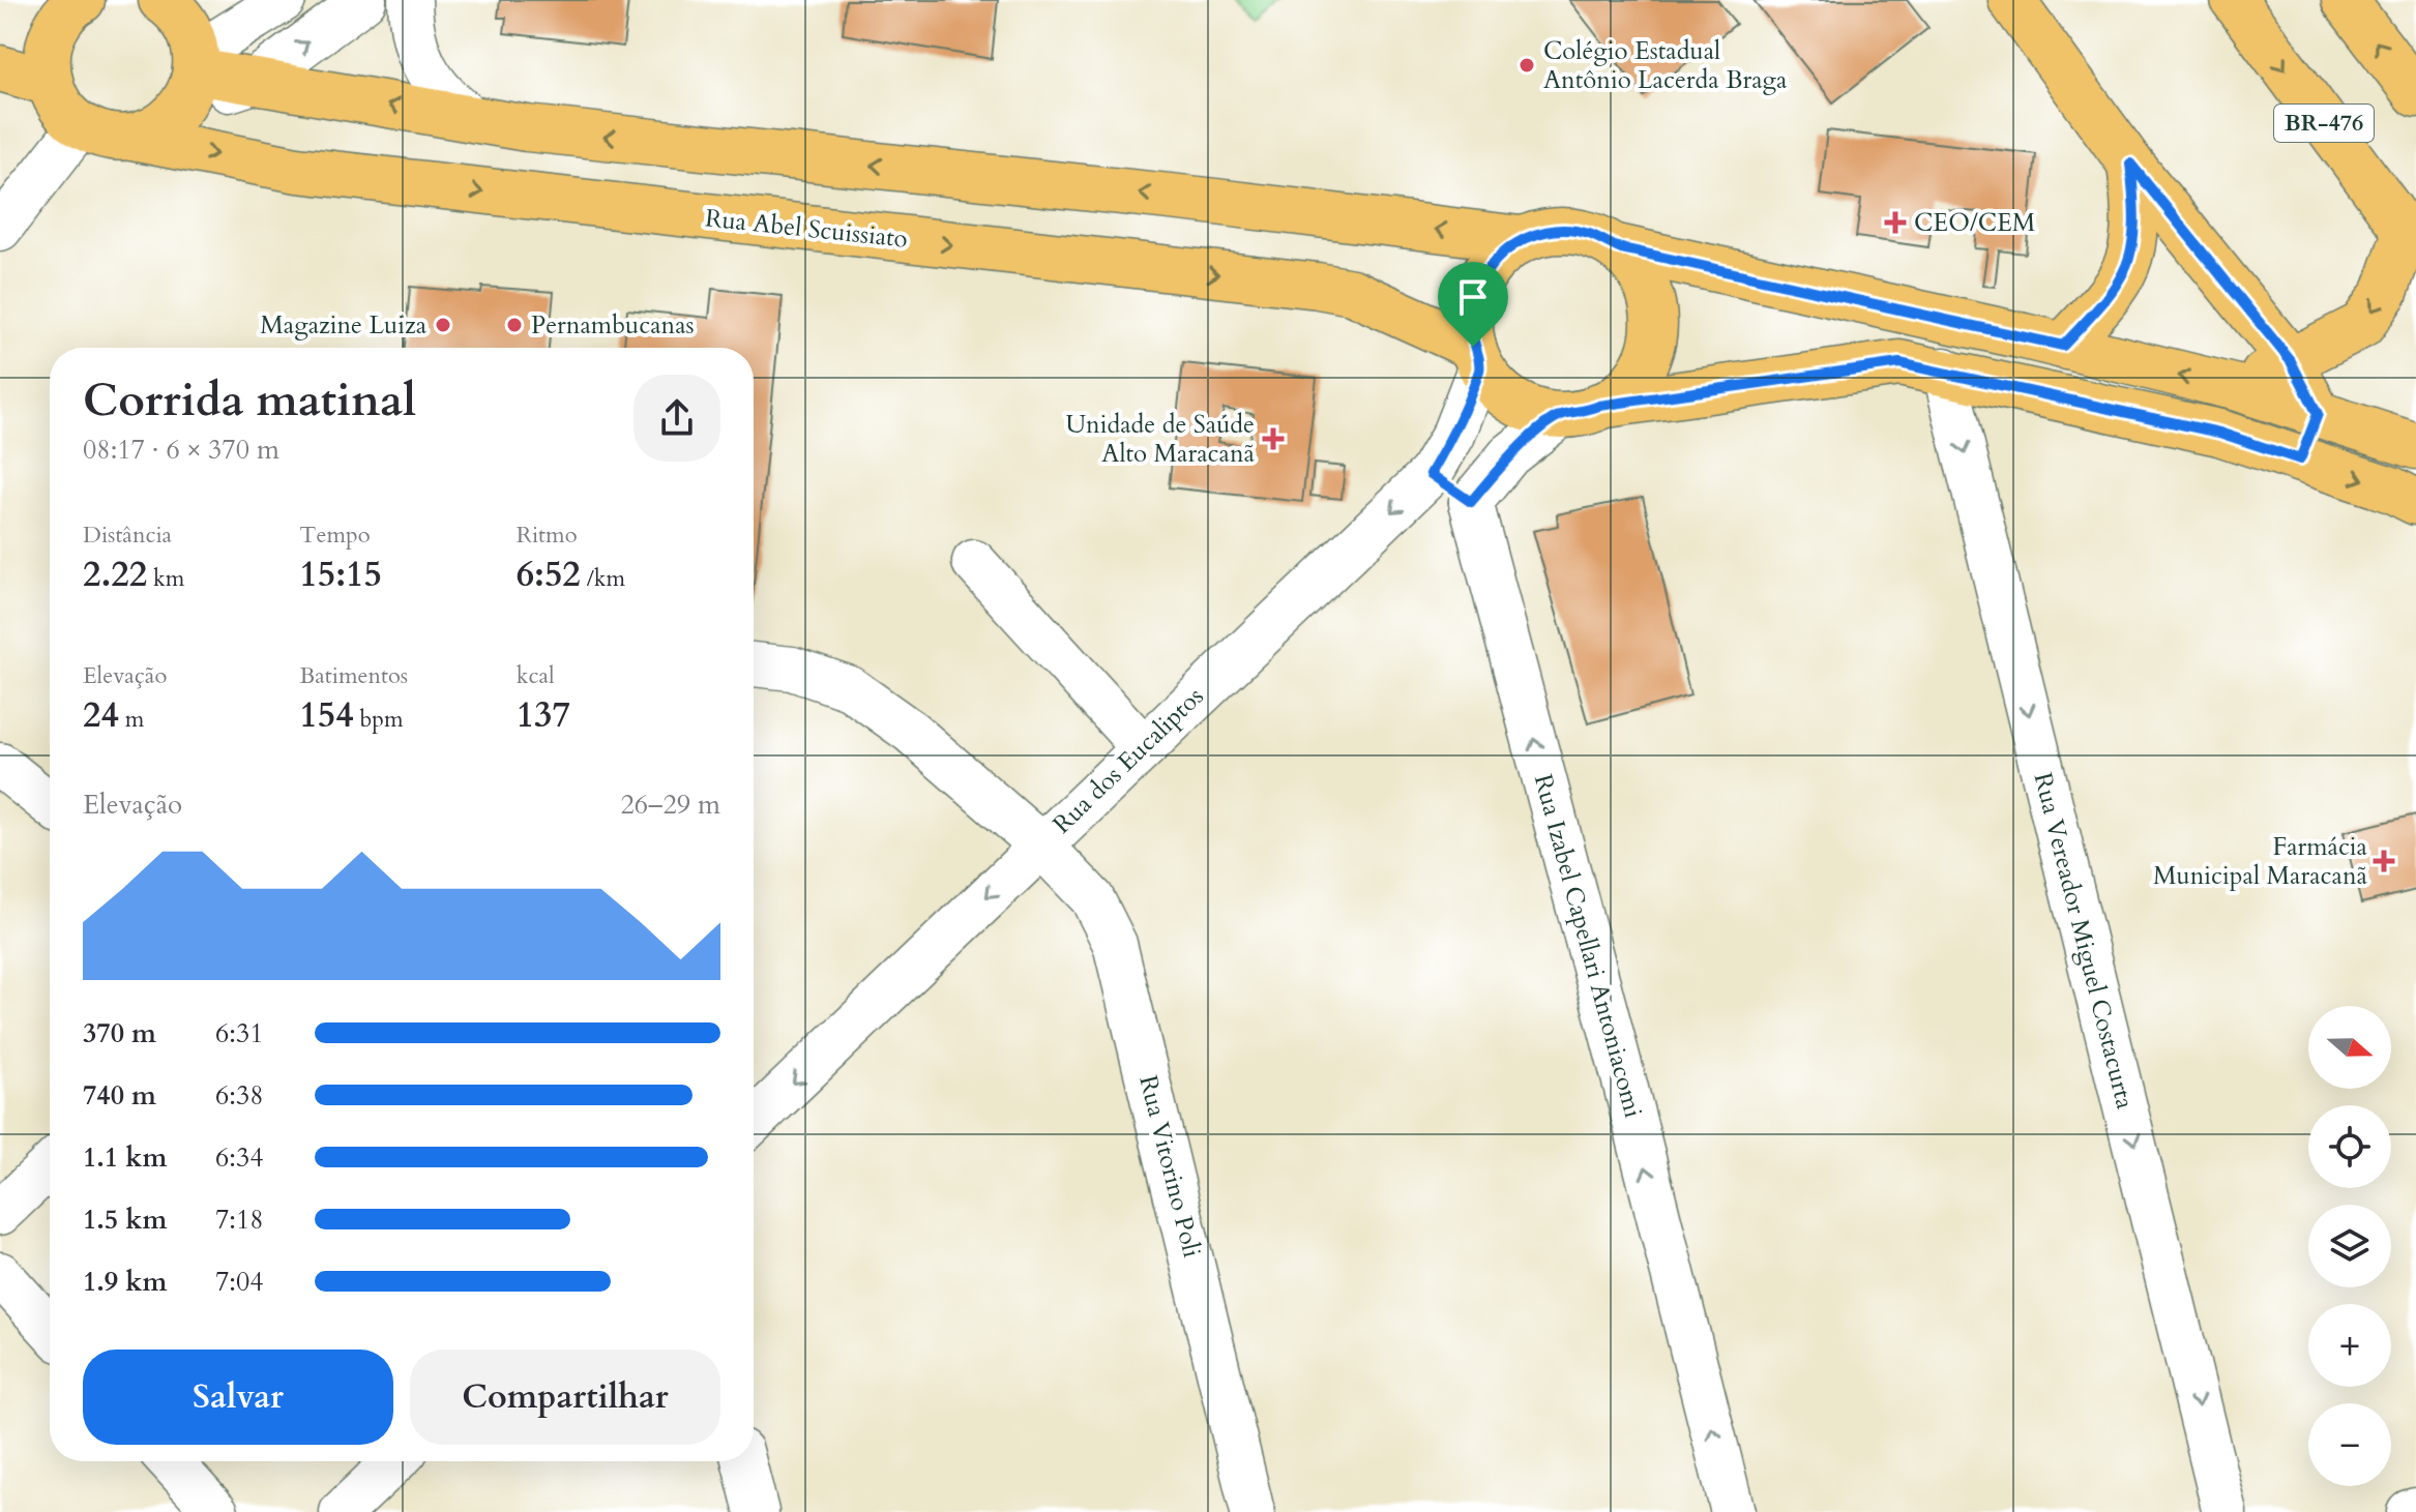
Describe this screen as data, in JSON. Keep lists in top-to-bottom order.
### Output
{
  "streets": {
    "main road": ["BR-476", "Rua Abel Scuissiato"],
    "street": [
      "Rua dos Eucaliptos",
      "Rua Vereador Miguel Costacurta",
      "Rua Izabel Capellari Antoniacomi",
      "Rua Vitorino Poli"
    ]
  },
  "crossings": [
    ["Rua Abel Scuissiato", "Rua dos Eucaliptos"],
    ["Rua dos Eucaliptos", "Rua Vitorino Poli"]
  ],
  "one_way": ["Rua dos Eucaliptos", "Rua Vereador Miguel Costacurta", "Rua Izabel Capellari Antoniacomi"],
  "places": {
    "other": ["Colégio Estadual Antônio Lacerda Braga", "Magazine Luiza", "Pernambucanas"],
    "health": ["CEO/CEM", "Unidade de Saúde Alto Maracanã", "Farmácia Municipal Maracanã"]
  },
  "north": "right",
  "page": {
    "heading": ["Corrida matinal", "08:17 · 6 × 370 m"],
    "stats": [
      ["Distância", "2.22 km"],
      ["Tempo", "15:15"],
      ["Ritmo", "6:52 /km"],
      ["Elevação", "24 m"],
      ["Batimentos", "154 bpm"],
      ["kcal", "137"]
    ],
    "chart": ["Elevação", "26–29 m"],
    "list": [
      {
        "name": "370 m",
        "note": "6:31"
      },
      {
        "name": "740 m",
        "note": "6:38"
      },
      {
        "name": "1.1 km",
        "note": "6:34"
      },
      {
        "name": "1.5 km",
        "note": "7:18"
      },
      {
        "name": "1.9 km",
        "note": "7:04"
      }
    ],
    "map_buttons": ["+", "−"],
    "buttons": ["Salvar", "Compartilhar"]
  }
}
